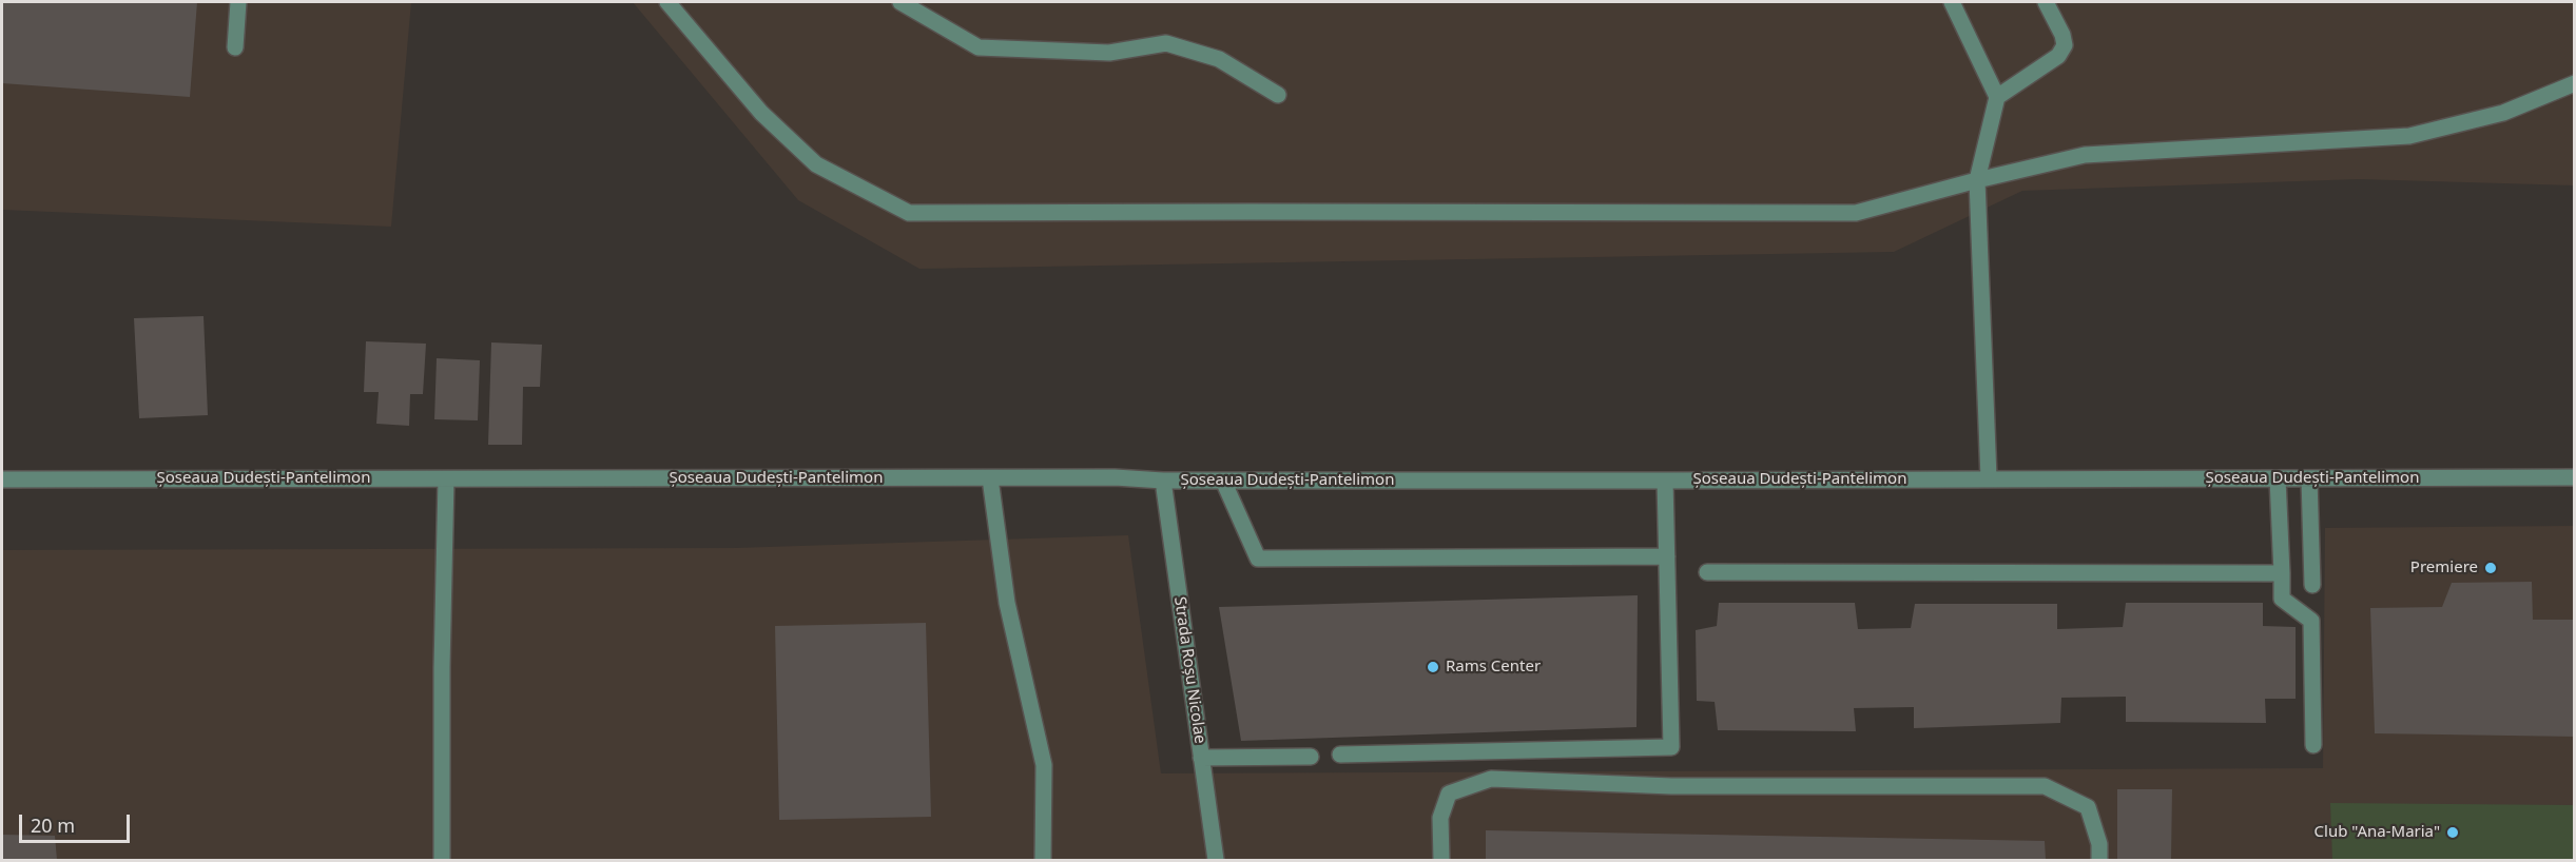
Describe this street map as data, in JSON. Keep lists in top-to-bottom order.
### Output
{
  "streets": {
    "street": ["Șoseaua Dudești-Pantelimon", "Strada Roșu Nicolae"]
  },
  "crossings": [
    ["Șoseaua Dudești-Pantelimon", "Strada Roșu Nicolae"]
  ],
  "places": ["Premiere", "Rams Center", "Club \"Ana-Maria\""],
  "scale_bar": "20 m"
}
